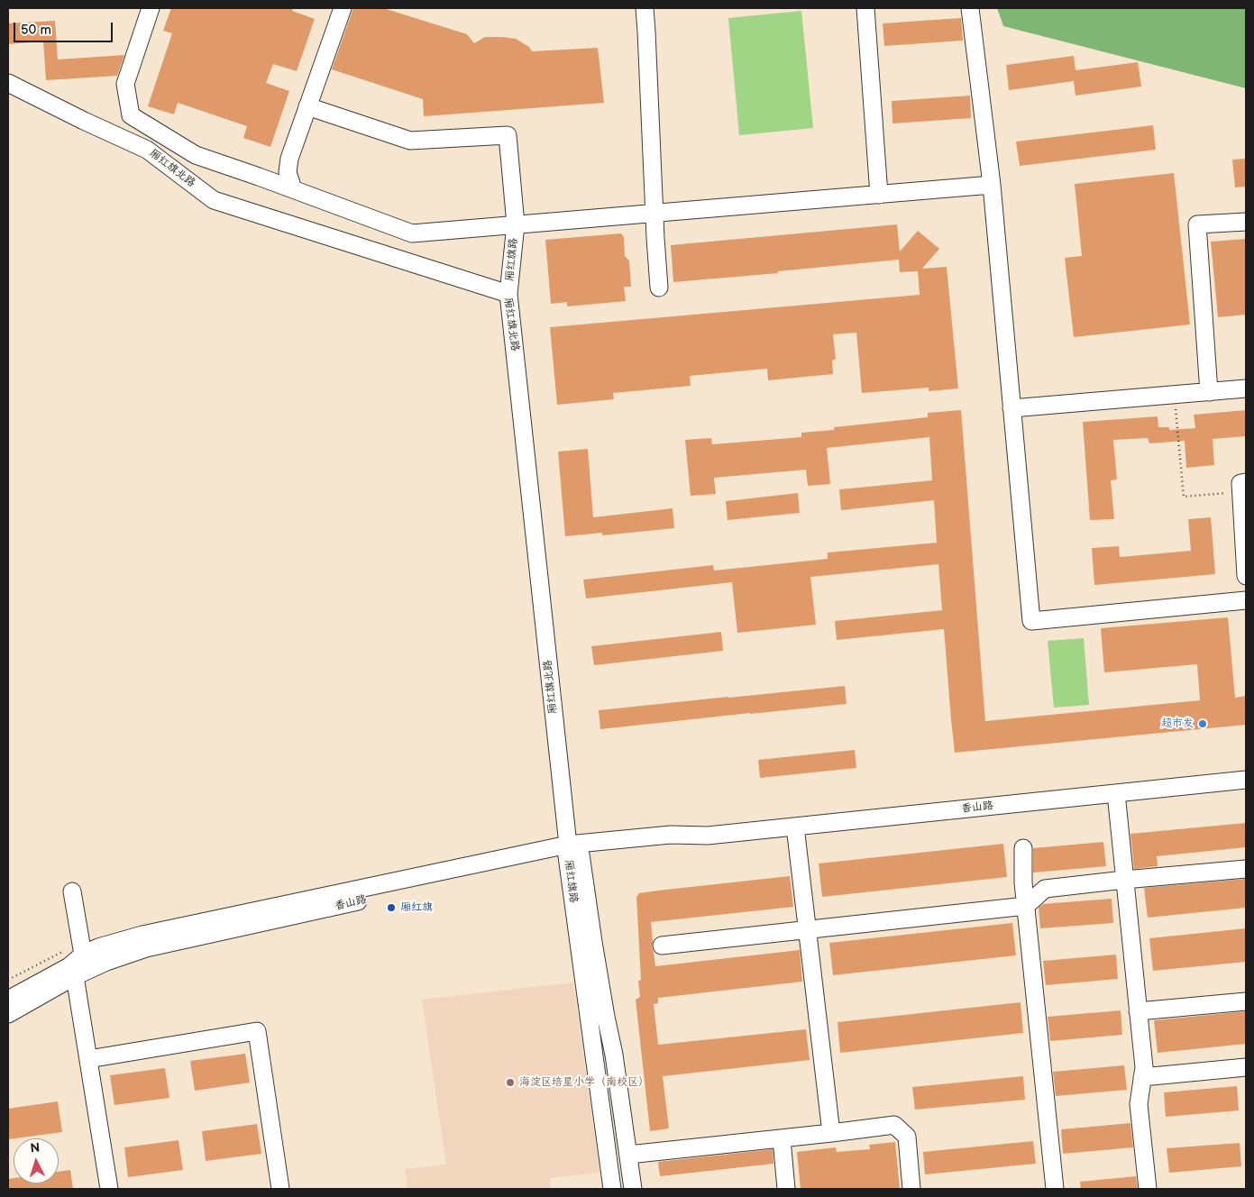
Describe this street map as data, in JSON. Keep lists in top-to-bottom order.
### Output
{
  "streets": {
    "street": ["厢红旗北路", "厢红旗路", "香山路"]
  },
  "crossings": [
    ["厢红旗北路", "厢红旗路"],
    ["厢红旗北路", "香山路"],
    ["厢红旗路", "香山路"]
  ],
  "places": ["超市发", "厢红旗", "海淀区培星小学（南校区）"],
  "scale_bar": "50 m",
  "north": "top"
}
